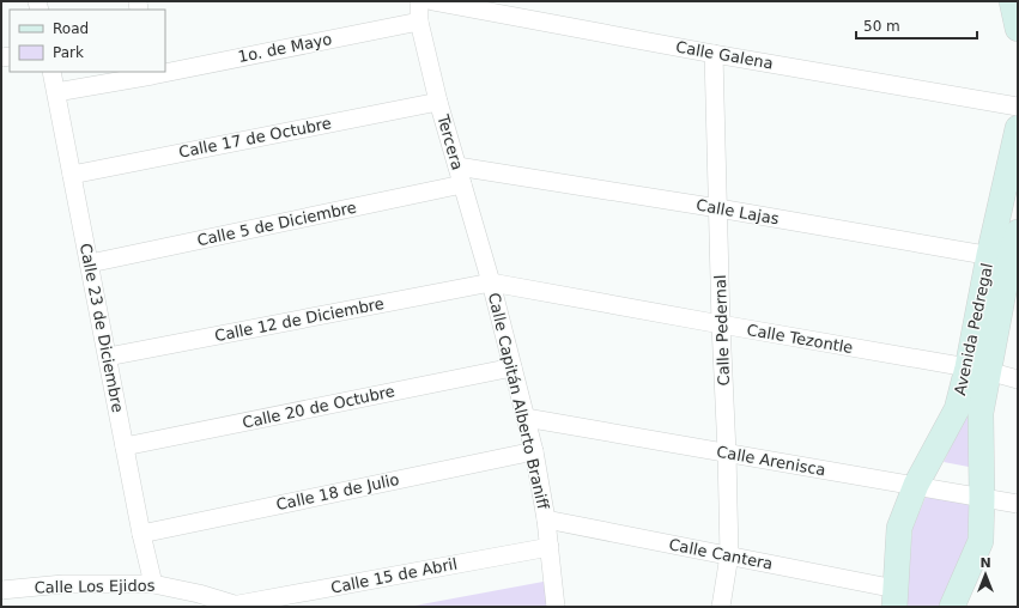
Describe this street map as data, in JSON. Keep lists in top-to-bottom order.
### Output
{
  "streets": {
    "street": [
      "1o. de Mayo",
      "Calle Galena",
      "Calle 17 de Octubre",
      "Tercera",
      "Calle Lajas",
      "Calle 5 de Diciembre",
      "Calle 12 de Diciembre",
      "Calle 23 de Diciembre",
      "Avenida Pedregal",
      "Calle Pedernal",
      "Calle Tezontle",
      "Calle Capitán Alberto Braniff",
      "Calle 20 de Octubre",
      "Calle Arenisca",
      "Calle 18 de Julio",
      "Calle Cantera",
      "Calle 15 de Abril",
      "Calle Los Ejidos"
    ]
  },
  "crossings": [
    ["1o. de Mayo", "Tercera"],
    ["1o. de Mayo", "Calle 23 de Diciembre"],
    ["Calle Galena", "Calle Pedernal"],
    ["Calle 17 de Octubre", "Tercera"],
    ["Calle 17 de Octubre", "Calle 23 de Diciembre"],
    ["Tercera", "Calle Lajas"],
    ["Tercera", "Calle 5 de Diciembre"],
    ["Tercera", "Calle 12 de Diciembre"],
    ["Tercera", "Calle Tezontle"],
    ["Tercera", "Calle Capitán Alberto Braniff"],
    ["Calle Lajas", "Avenida Pedregal"],
    ["Calle Lajas", "Calle Pedernal"],
    ["Calle 5 de Diciembre", "Calle 23 de Diciembre"],
    ["Calle 12 de Diciembre", "Calle 23 de Diciembre"],
    ["Calle 12 de Diciembre", "Calle Tezontle"],
    ["Calle 12 de Diciembre", "Calle Capitán Alberto Braniff"],
    ["Calle 23 de Diciembre", "Calle 20 de Octubre"],
    ["Calle 23 de Diciembre", "Calle 18 de Julio"],
    ["Calle 23 de Diciembre", "Calle Los Ejidos"],
    ["Avenida Pedregal", "Calle Tezontle"],
    ["Avenida Pedregal", "Calle Arenisca"],
    ["Avenida Pedregal", "Calle Cantera"],
    ["Calle Pedernal", "Calle Tezontle"],
    ["Calle Pedernal", "Calle Arenisca"],
    ["Calle Pedernal", "Calle Cantera"],
    ["Calle Tezontle", "Calle Capitán Alberto Braniff"],
    ["Calle Capitán Alberto Braniff", "Calle 20 de Octubre"],
    ["Calle Capitán Alberto Braniff", "Calle Arenisca"],
    ["Calle Capitán Alberto Braniff", "Calle 18 de Julio"],
    ["Calle Capitán Alberto Braniff", "Calle Cantera"],
    ["Calle Capitán Alberto Braniff", "Calle 15 de Abril"],
    ["Calle 15 de Abril", "Calle Los Ejidos"]
  ],
  "legend": ["Road", "Park"],
  "scale_bar": "50 m",
  "north": "top"
}
